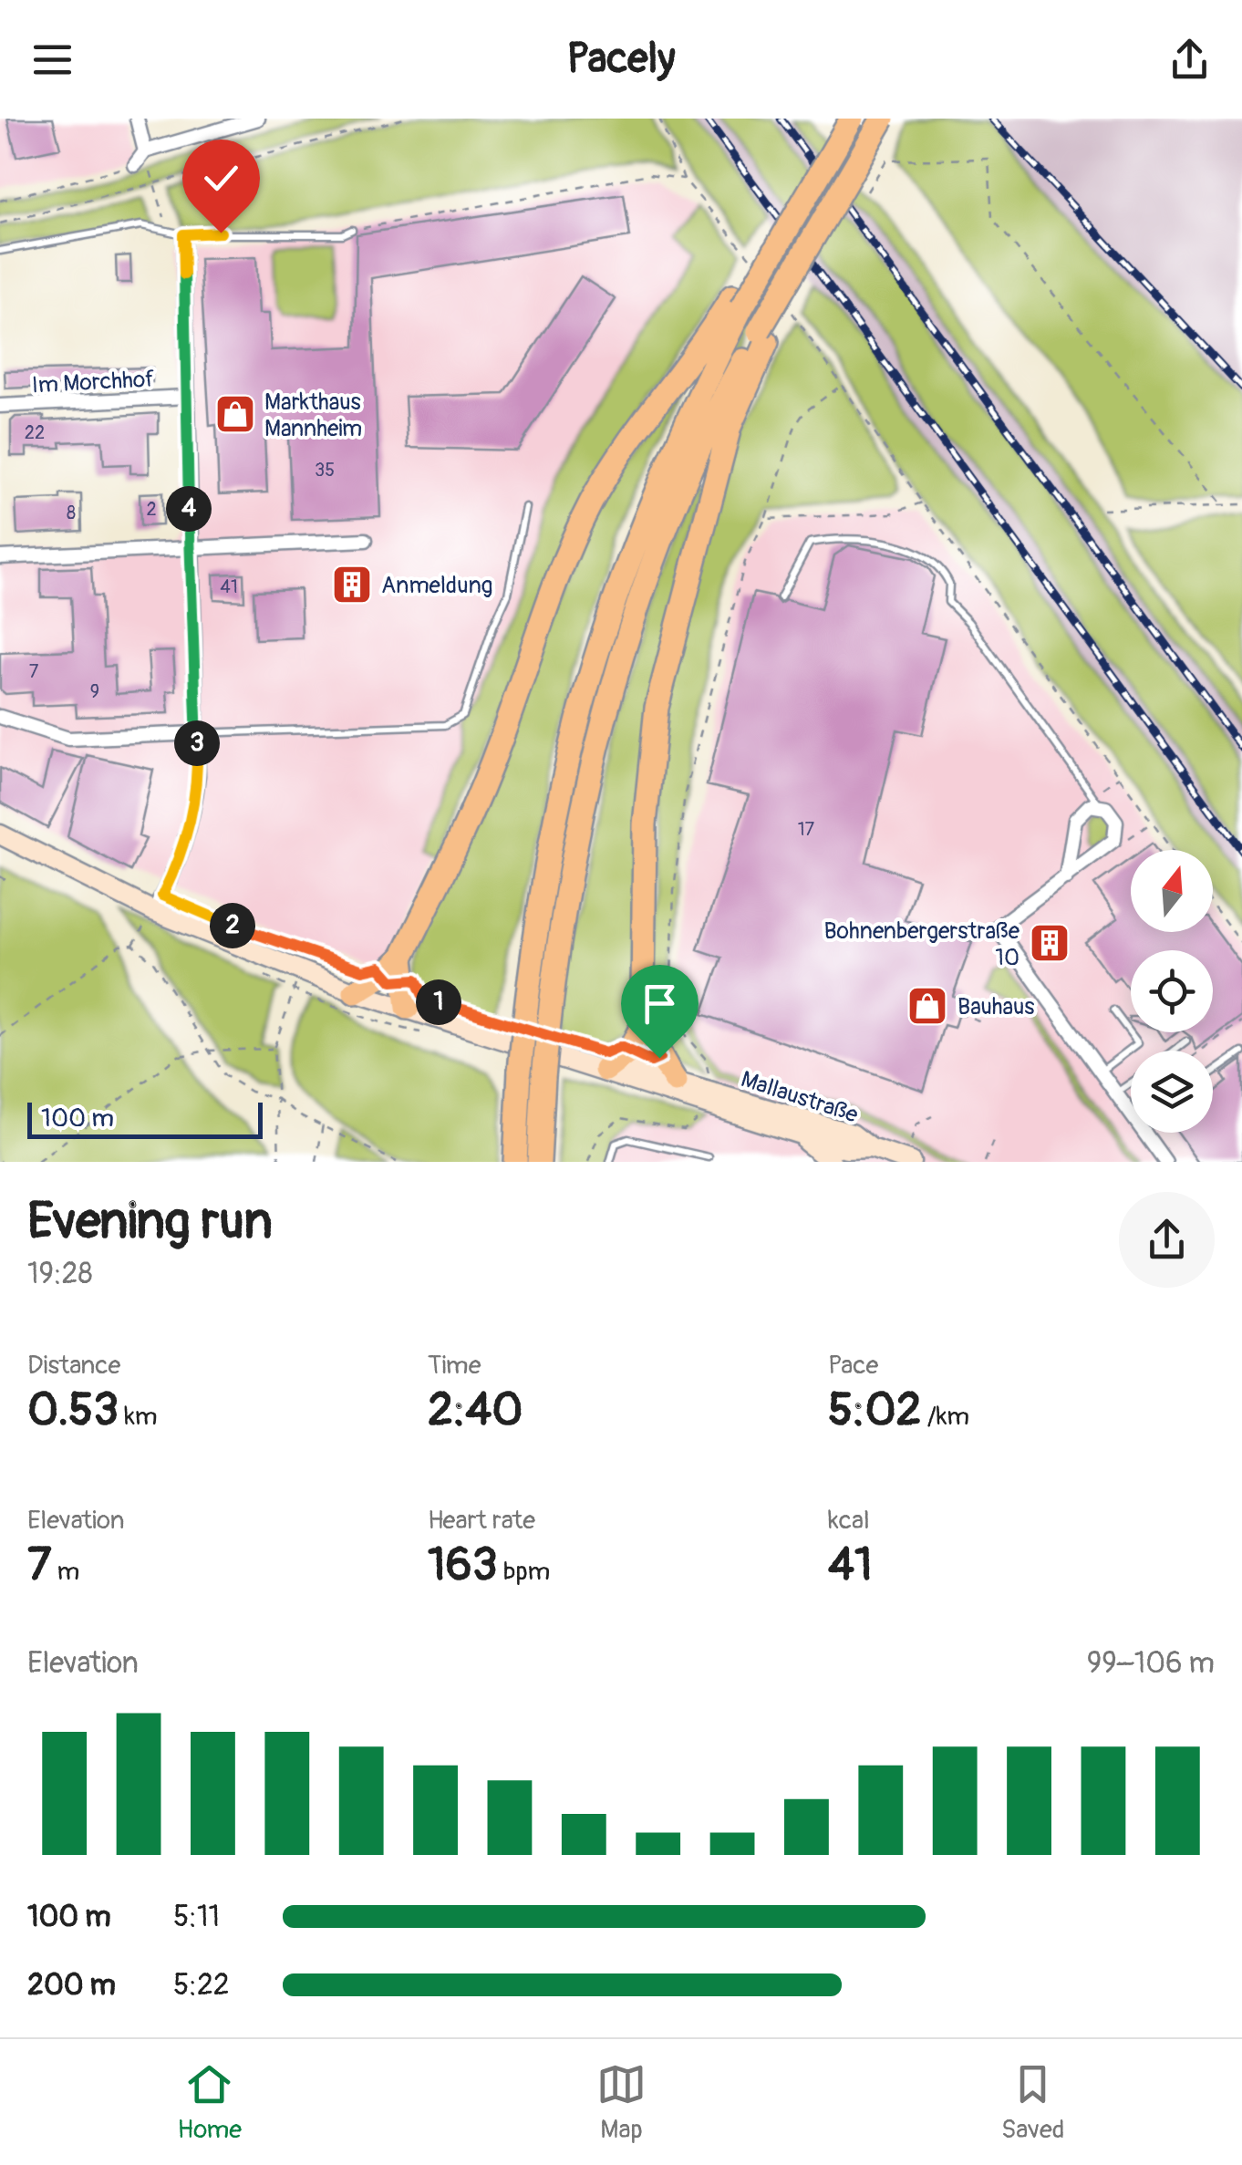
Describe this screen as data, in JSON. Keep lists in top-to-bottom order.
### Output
{
  "streets": {
    "main road": ["Mallaustraße"],
    "street": ["Im Morchhof"]
  },
  "crossings": [
    ["Im Morchhof", "Mallaustraße"]
  ],
  "places": {
    "shop": ["Markthaus Mannheim", "Bauhaus"],
    "building": ["Anmeldung", "Bohnenbergerstraße 10"]
  },
  "house_numbers": [
    "22",
    "35",
    "2",
    "8",
    "41",
    "7",
    "9",
    "17"
  ],
  "scale_bar": "100 m",
  "north": "top",
  "page": {
    "header": "Pacely",
    "pins": [
      "4",
      "3",
      "2",
      "1"
    ],
    "scale": "100 m",
    "heading": ["Evening run", "19:28"],
    "stats": [
      ["Distance", "0.53 km"],
      ["Time", "2:40"],
      ["Pace", "5:02 /km"],
      ["Elevation", "7 m"],
      ["Heart rate", "163 bpm"],
      ["kcal", "41"]
    ],
    "chart": ["Elevation", "99–106 m"],
    "list": [
      {
        "name": "100 m",
        "note": "5:11"
      },
      {
        "name": "200 m",
        "note": "5:22"
      }
    ],
    "tabs": ["Home", "Map", "Saved"]
  }
}
